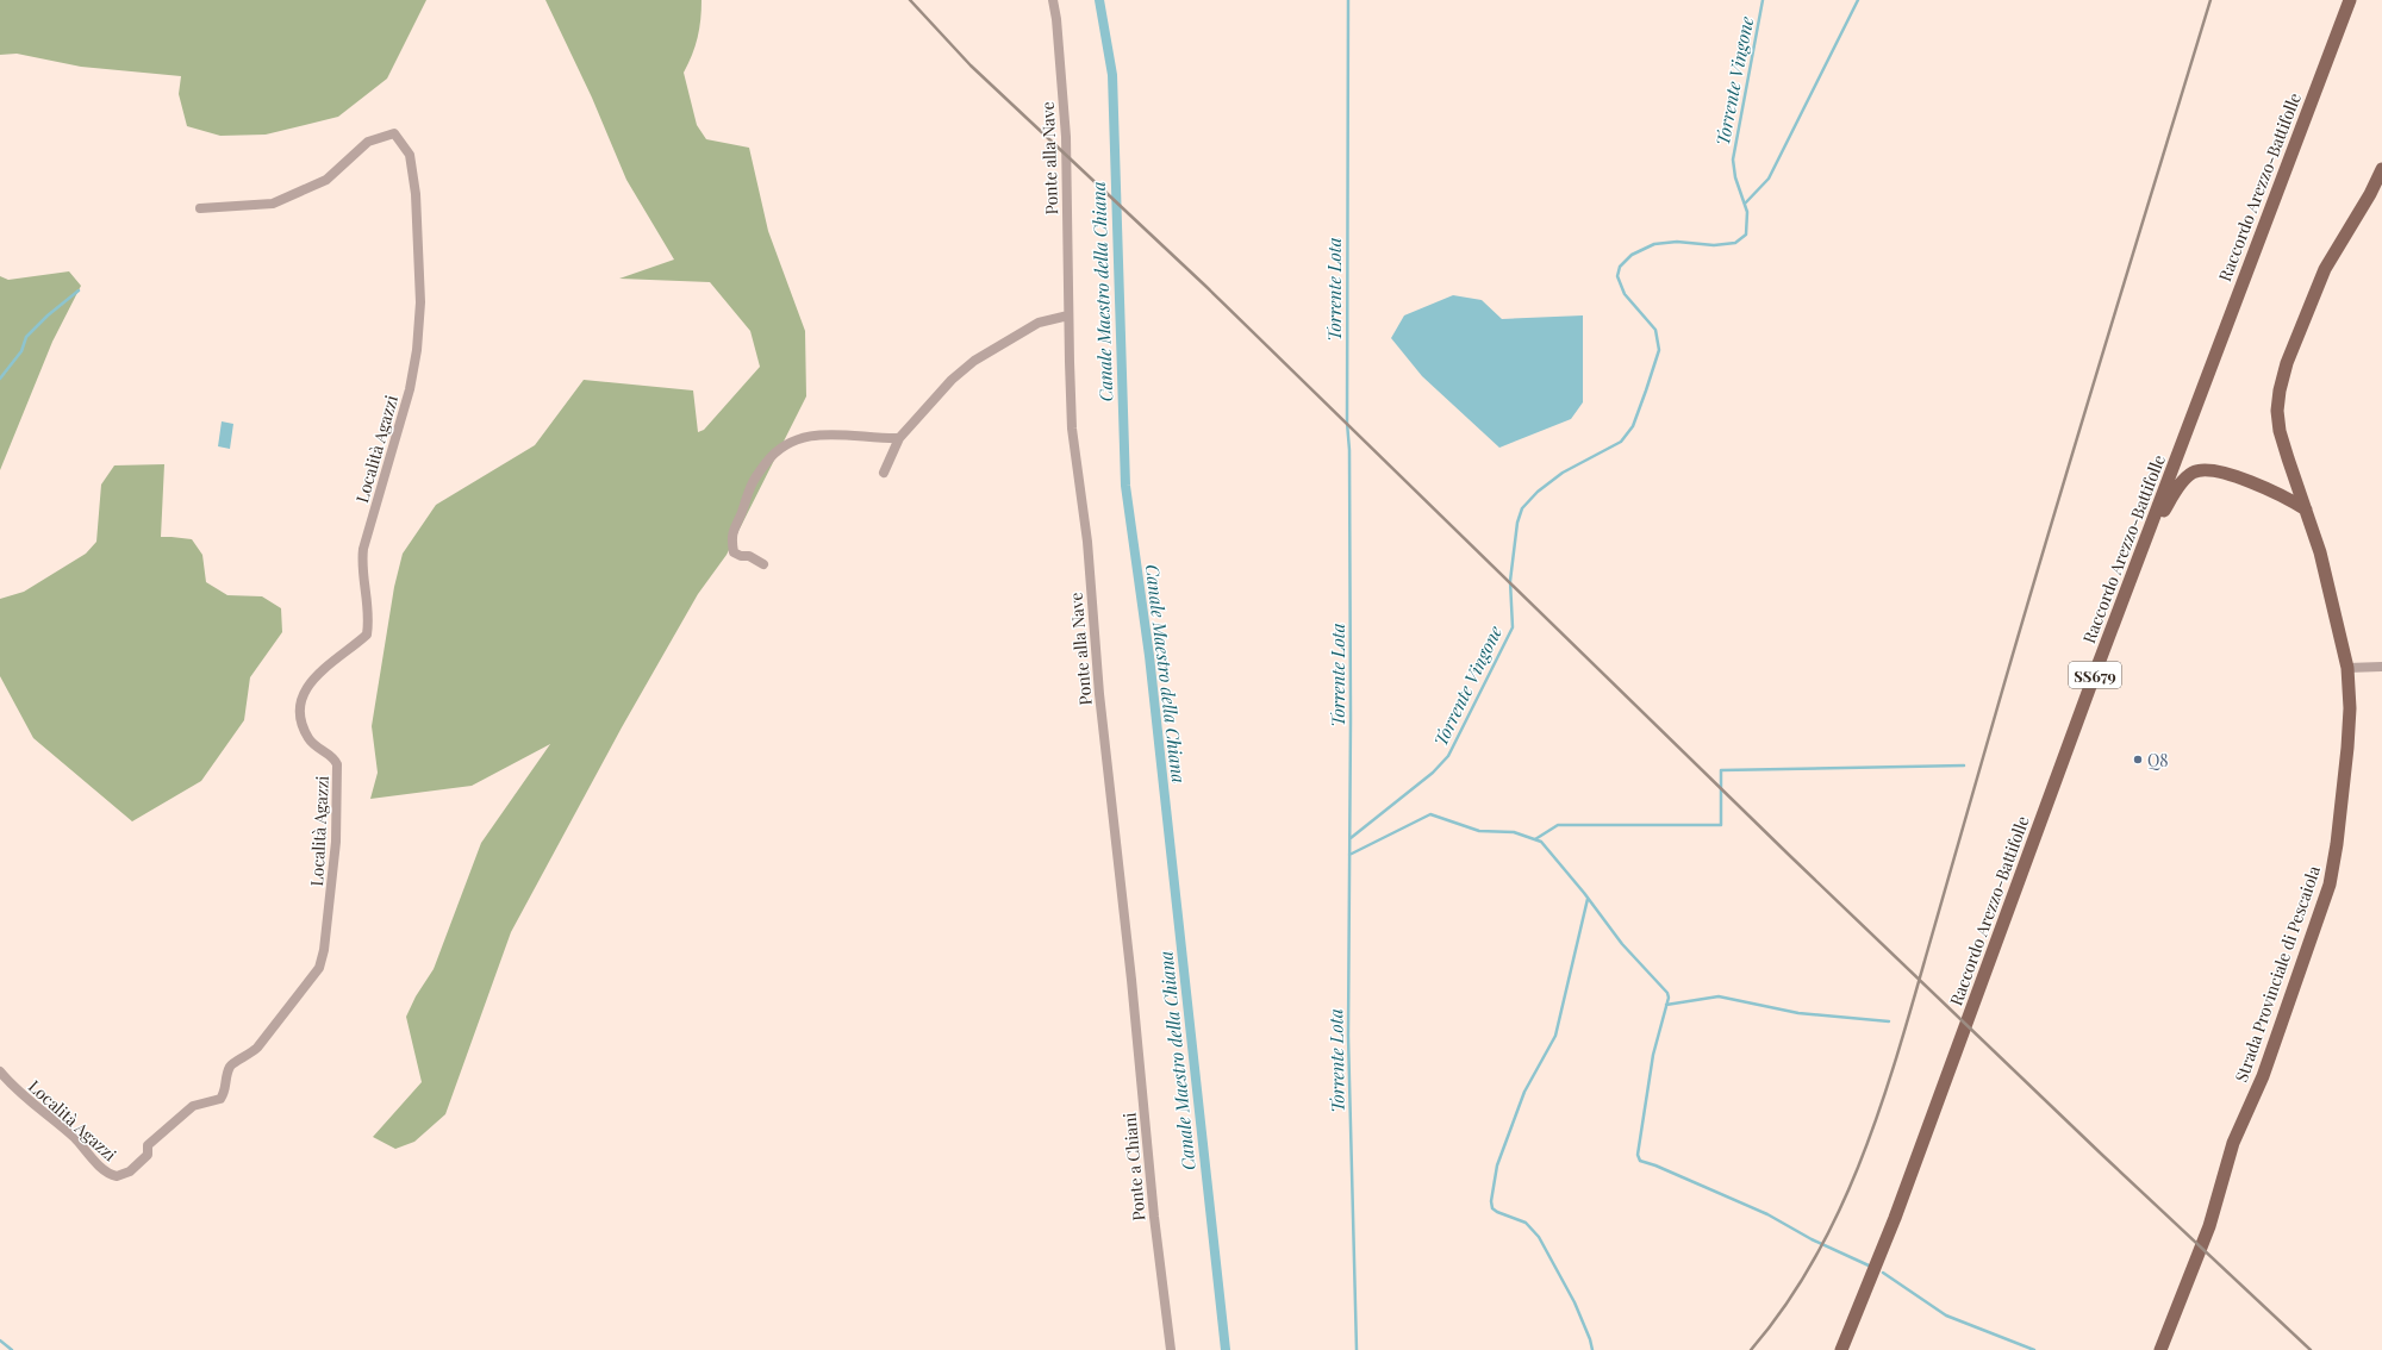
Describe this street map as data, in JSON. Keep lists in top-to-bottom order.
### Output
{
  "streets": {
    "main road": ["Raccordo Arezzo-Battifolle", "SS679", "Strada Provinciale di Pescaiola"],
    "street": ["Ponte alla Nave", "Località Agazzi", "Ponte a Chiani"]
  },
  "crossings": [
    ["Ponte alla Nave", "Ponte a Chiani"]
  ],
  "water": ["Torrente Vingone", "Torrente Lota", "Canale Maestro della Chiana"],
  "places": ["Q8"]
}
